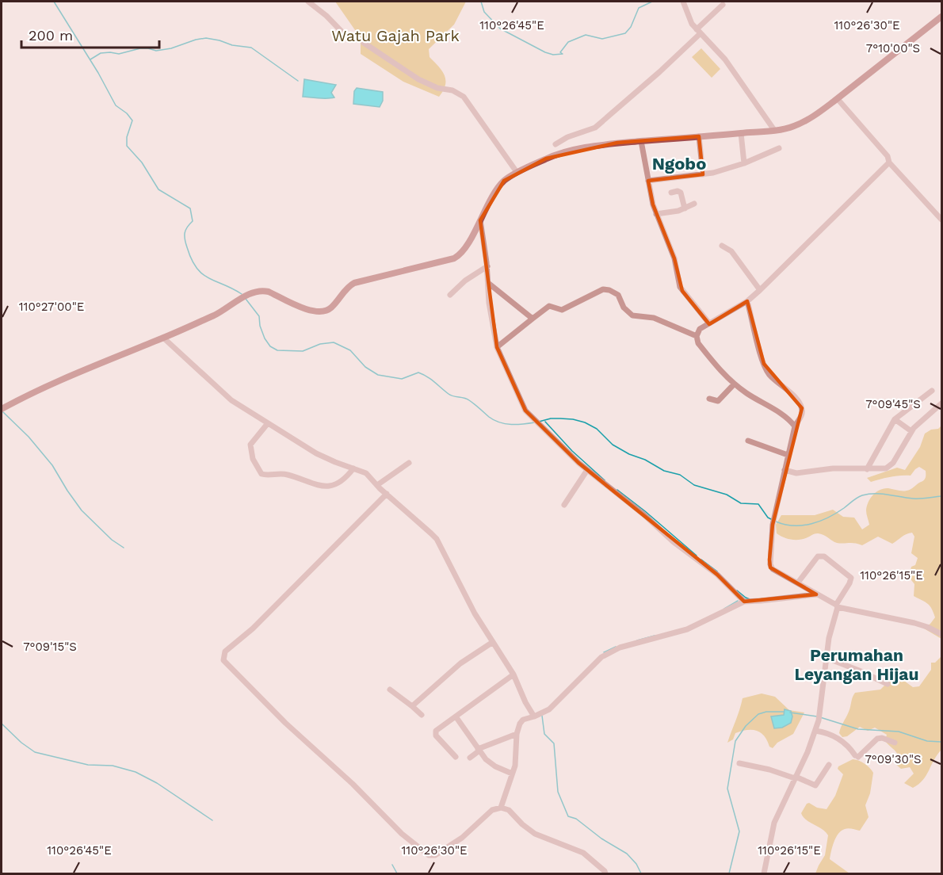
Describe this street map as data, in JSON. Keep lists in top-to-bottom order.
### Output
{
  "districts": ["Ngobo", "Perumahan Leyangan Hijau"],
  "parks": ["Watu Gajah Park"],
  "scale_bar": "200 m",
  "coordinates": [
    "110°26'45\"E",
    "110°26'30\"E",
    "7°10'00\"S",
    "110°27'00\"E",
    "7°09'45\"S",
    "110°26'15\"E",
    "7°09'15\"S",
    "7°09'30\"S"
  ]
}
